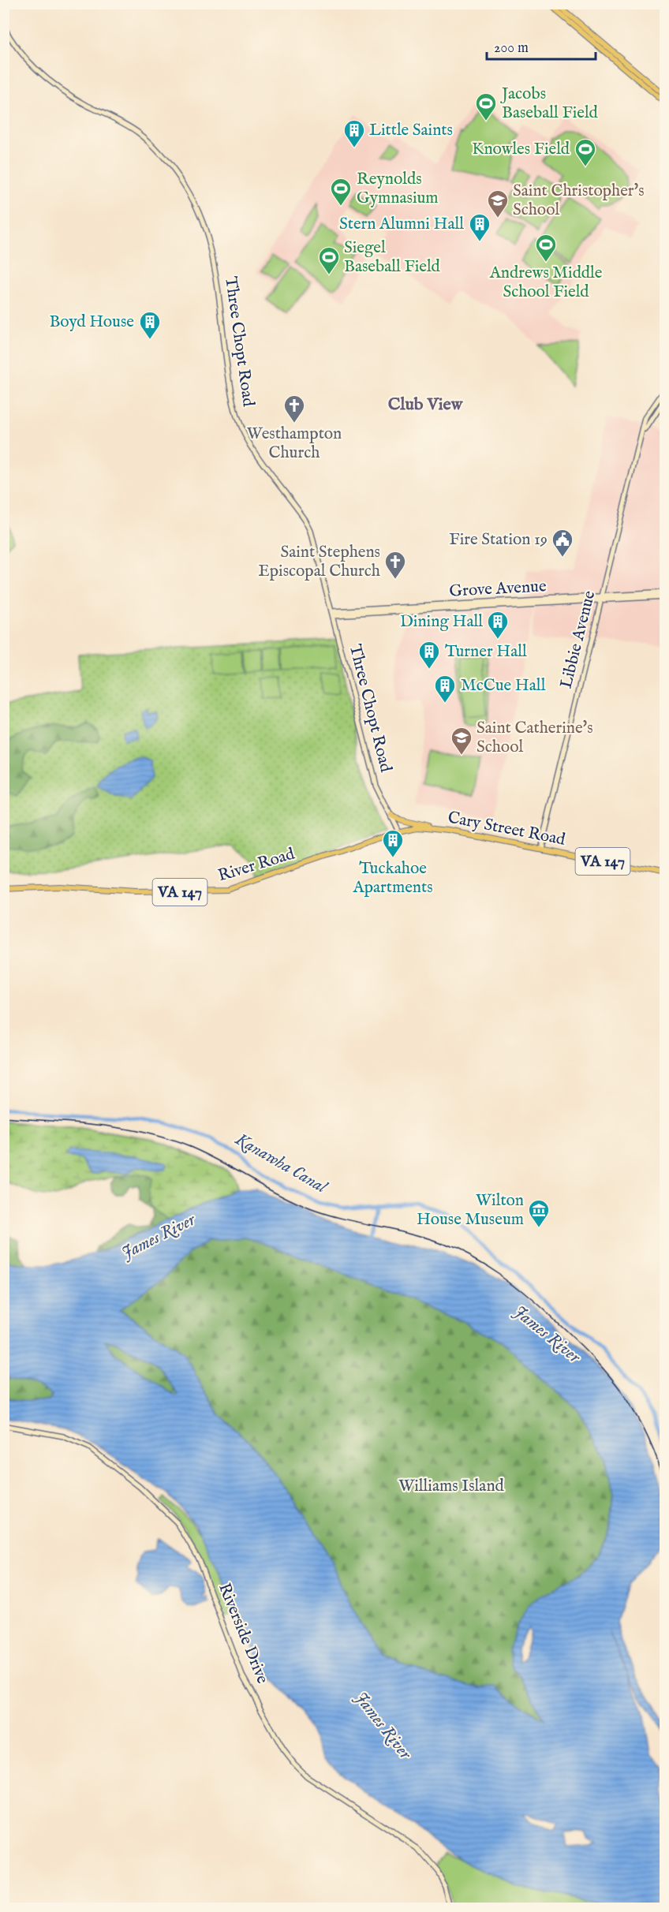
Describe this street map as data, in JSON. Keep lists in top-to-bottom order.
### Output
{
  "streets": {
    "main road": [
      "Three Chopt Road",
      "Grove Avenue",
      "Libbie Avenue",
      "Cary Street Road",
      "VA 147",
      "River Road",
      "Riverside Drive"
    ]
  },
  "crossings": [
    ["Three Chopt Road", "Grove Avenue"],
    ["Three Chopt Road", "Cary Street Road"],
    ["Three Chopt Road", "River Road"],
    ["Grove Avenue", "Libbie Avenue"],
    ["Libbie Avenue", "Cary Street Road"],
    ["Cary Street Road", "River Road"]
  ],
  "districts": ["Club View"],
  "water": ["Kanawha Canal", "James River"],
  "parks": ["Williams Island"],
  "places": {
    "sports": [
      "Jacobs Baseball Field",
      "Knowles Field",
      "Reynolds Gymnasium",
      "Andrews Middle School Field",
      "Siegel Baseball Field"
    ],
    "building": [
      "Little Saints",
      "Stern Alumni Hall",
      "Boyd House",
      "Dining Hall",
      "Turner Hall",
      "McCue Hall",
      "Tuckahoe Apartments"
    ],
    "school or university": ["Saint Christopher's School", "Saint Catherine's School"],
    "church": ["Westhampton Church", "Saint Stephens Episcopal Church"],
    "public building": ["Fire Station 19"],
    "museum": ["Wilton House Museum"]
  },
  "scale_bar": "200 m"
}
